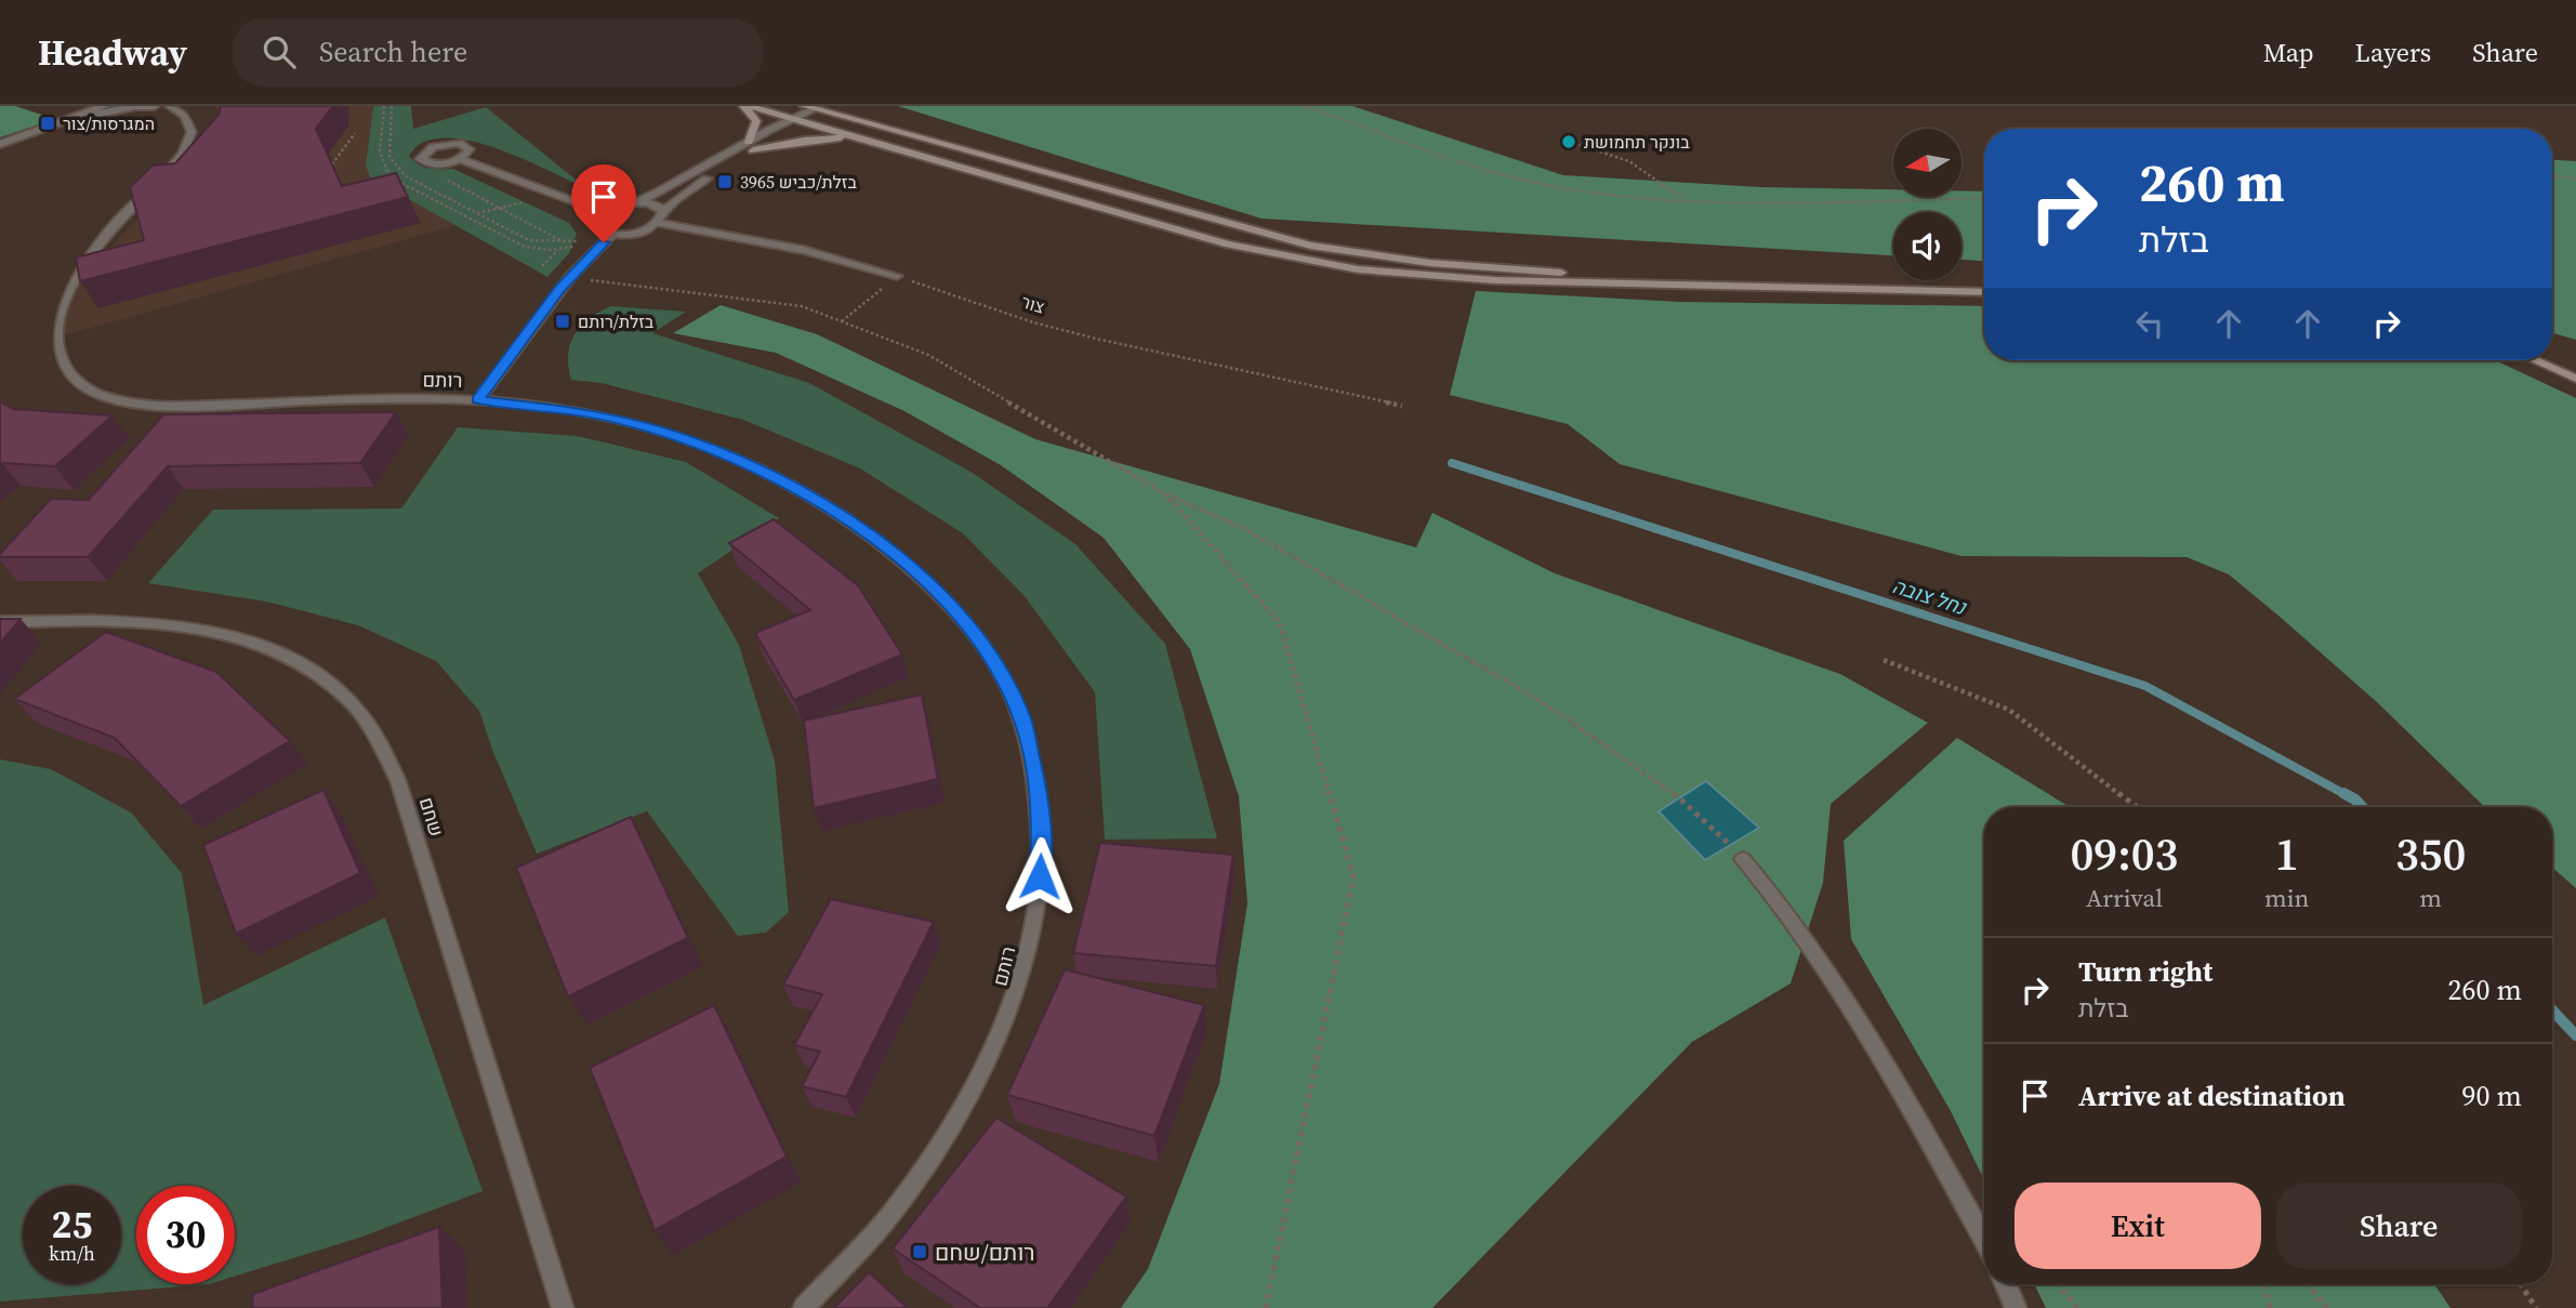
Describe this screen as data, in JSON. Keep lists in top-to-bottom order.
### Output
{
  "streets": {
    "street": ["רותם", "שחם"],
    "path": ["צור"]
  },
  "water": ["נחל צובה"],
  "places": {
    "transit": [
      "המגרסות/צור",
      "בזלת/כביש 3965",
      "בזלת/רותם",
      "רותם/שחם"
    ],
    "other": ["בונקר תחמושת"]
  },
  "north": "left",
  "page": {
    "header": "Headway",
    "search": "Search here",
    "nav": ["Map", "Layers", "Share"],
    "turn": ["260 m", "בזלת"],
    "eta": [
      "09:03",
      "Arrival",
      "1",
      "min",
      "350",
      "m"
    ],
    "list": [
      {
        "name": "Turn right",
        "note": "בזלת",
        "value": "260 m"
      },
      {
        "name": "Arrive at destination",
        "value": "90 m"
      }
    ],
    "buttons": ["Exit", "Share"],
    "speed": "25 km/h",
    "limit": "30"
  }
}
